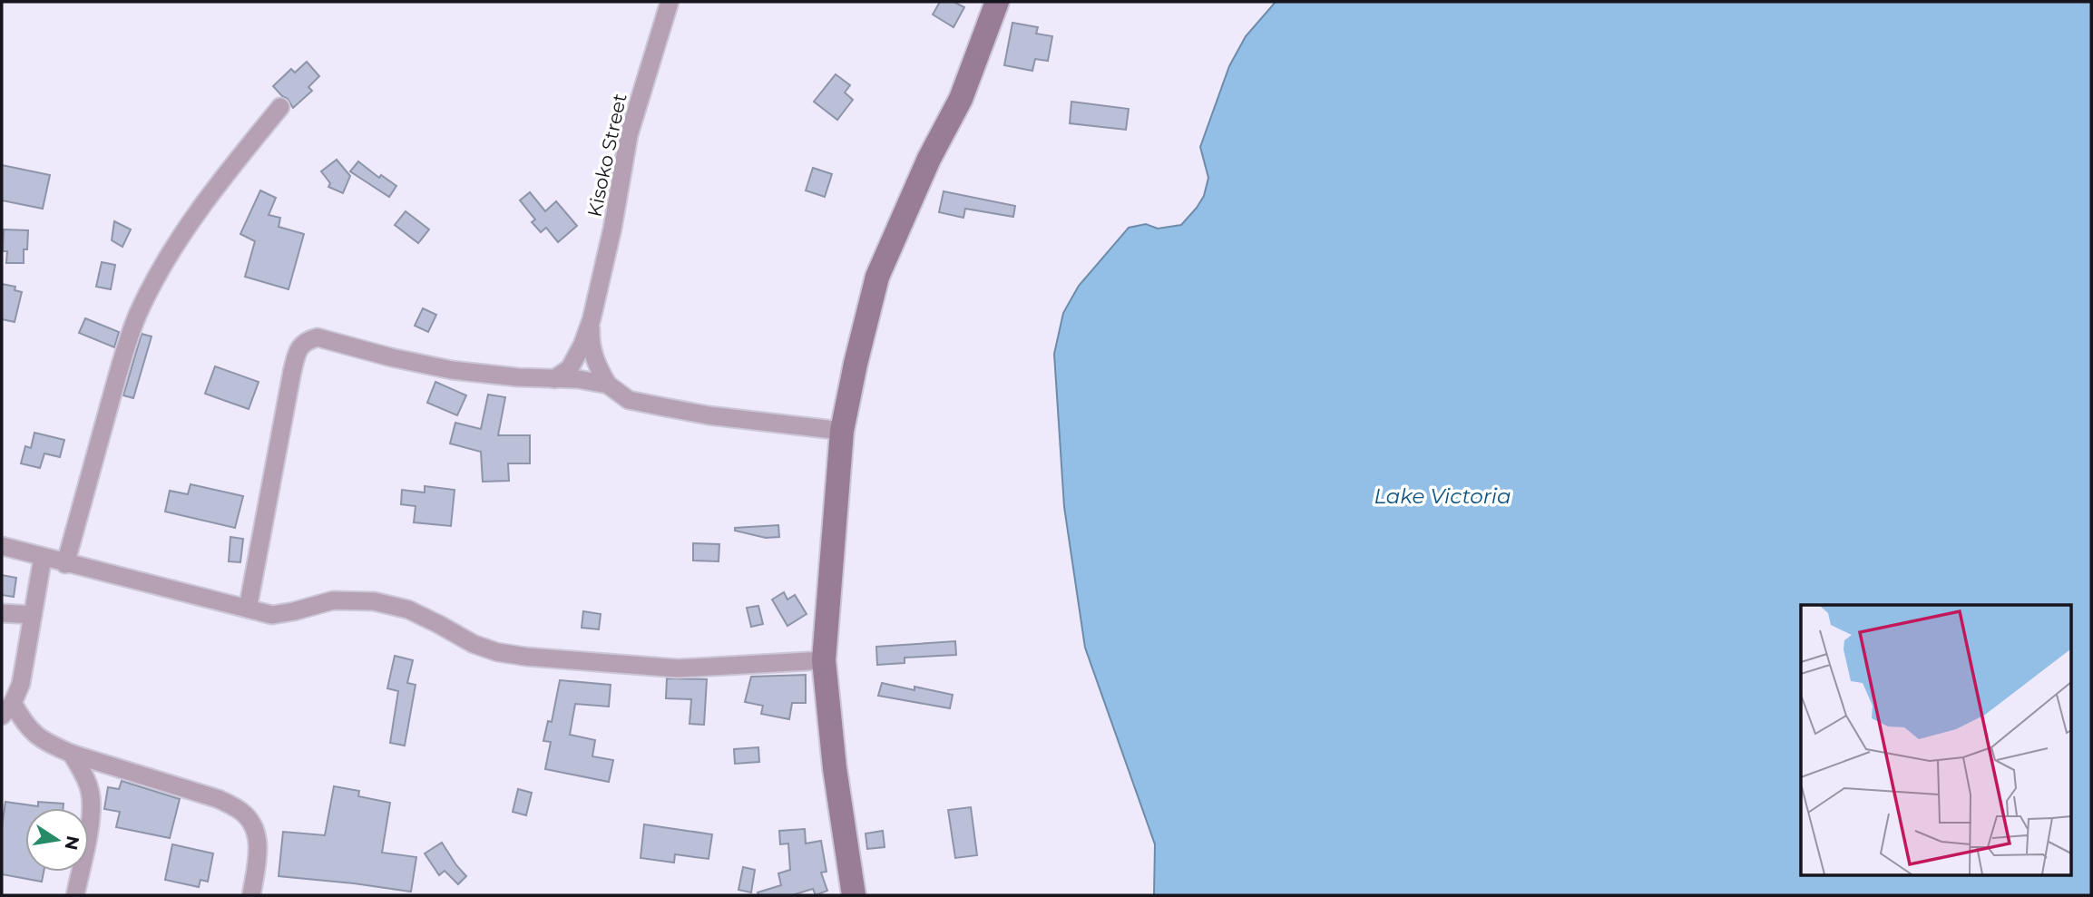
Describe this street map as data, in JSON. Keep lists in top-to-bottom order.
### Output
{
  "streets": {
    "street": ["Kisoko Street"]
  },
  "water": ["Lake Victoria"],
  "north": "right"
}
